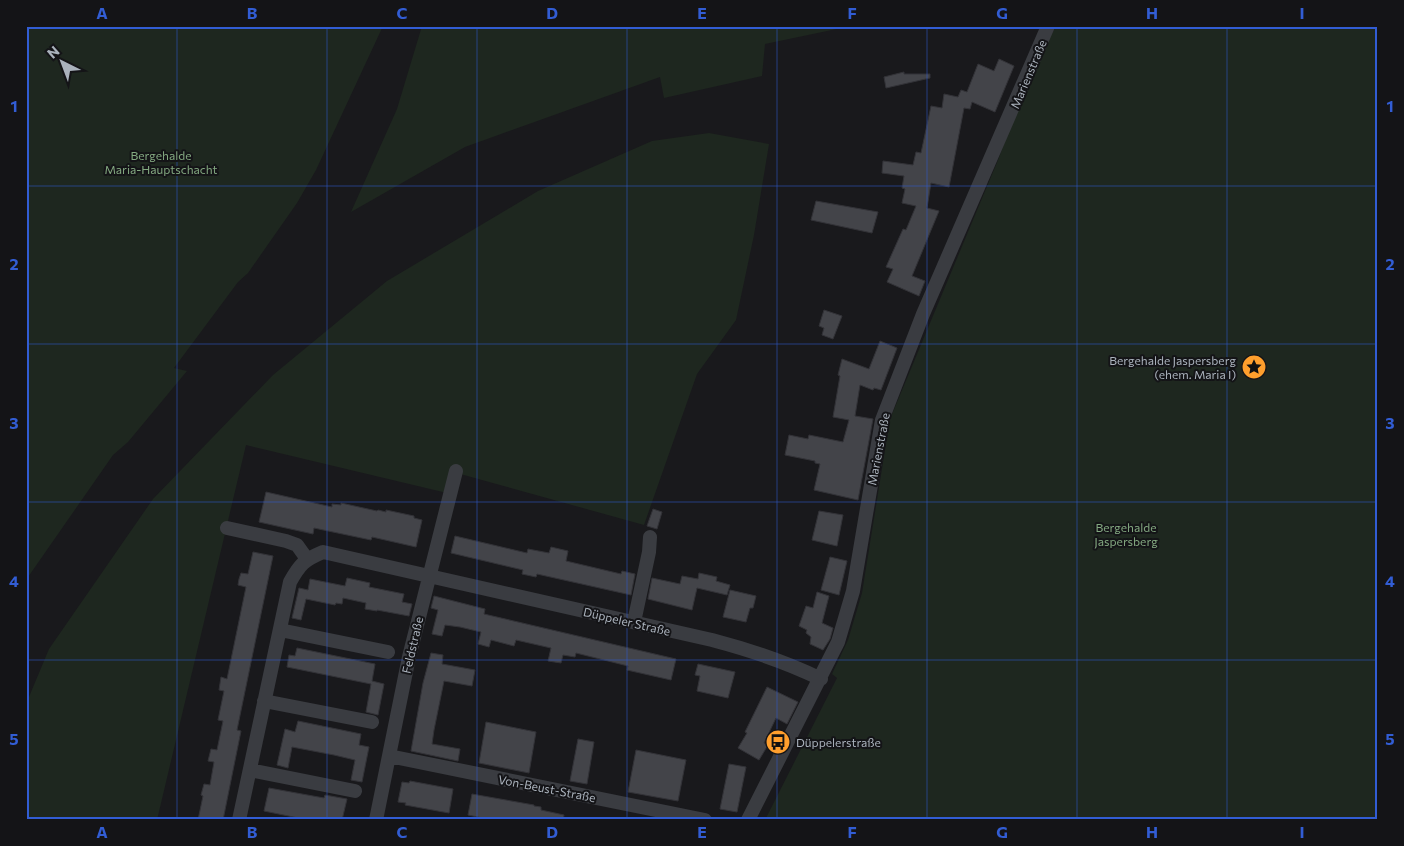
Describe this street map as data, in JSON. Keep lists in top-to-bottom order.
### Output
{
  "streets": {
    "street": [
      "Marienstraße",
      "Düppeler Straße",
      "Feldstraße",
      "Von-Beust-Straße"
    ]
  },
  "crossings": [
    ["Marienstraße", "Düppeler Straße"],
    ["Düppeler Straße", "Feldstraße"],
    ["Feldstraße", "Von-Beust-Straße"]
  ],
  "parks": ["Bergehalde Maria-Hauptschacht", "Bergehalde Jaspersberg"],
  "places": {
    "place": ["Bergehalde Jaspersberg (ehem. Maria I)"],
    "bus stop": ["Düppelerstraße"]
  },
  "north": "top left",
  "grid": {
    "columns": [
      "A",
      "B",
      "C",
      "D",
      "E",
      "F",
      "G",
      "H",
      "I"
    ],
    "rows": [
      "1",
      "2",
      "3",
      "4",
      "5"
    ]
  }
}
